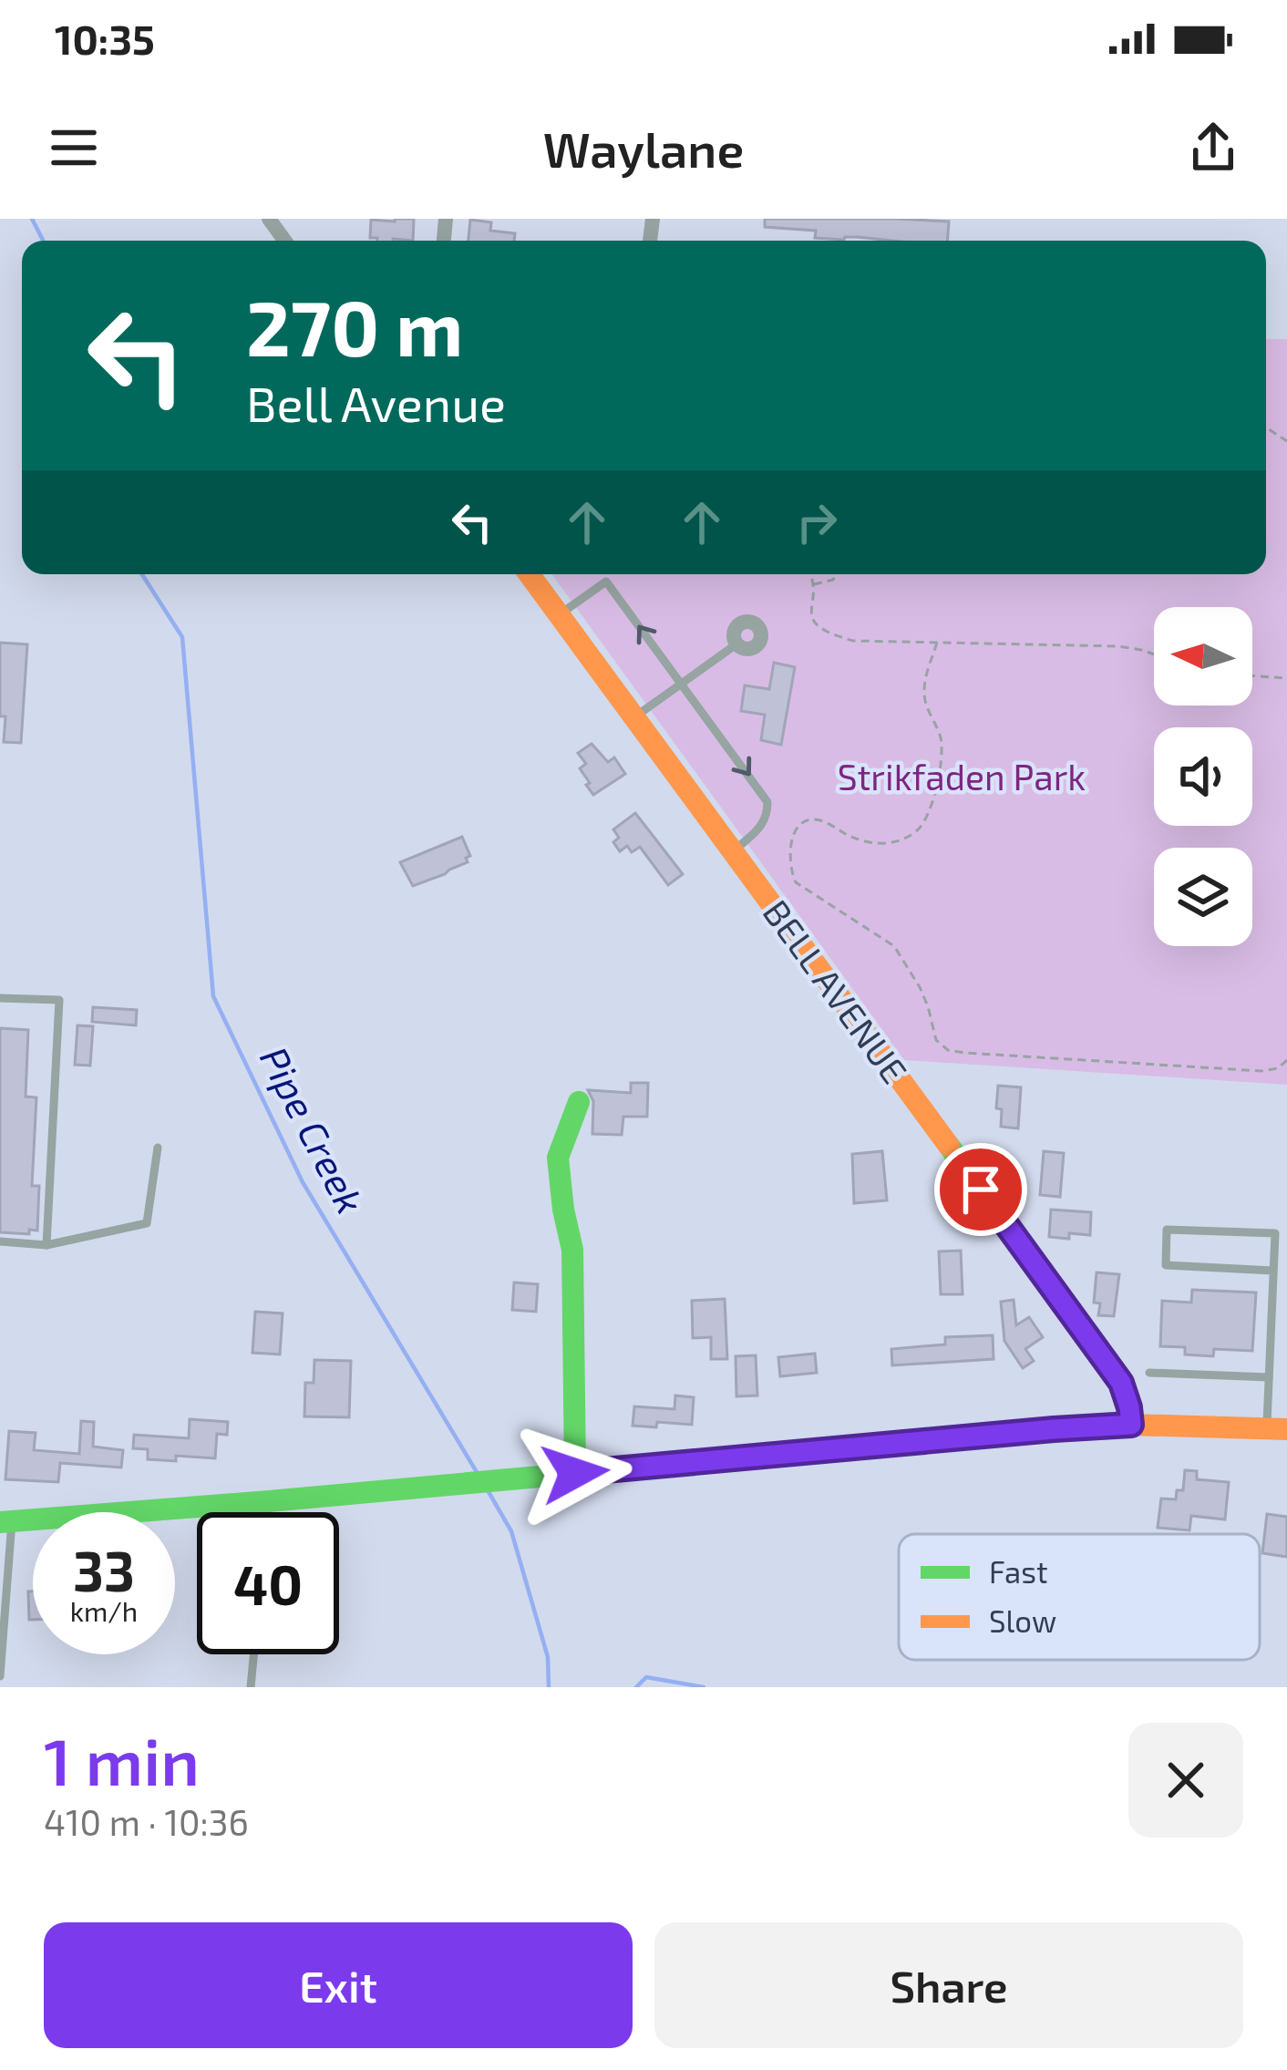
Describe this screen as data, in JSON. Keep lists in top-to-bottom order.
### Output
{
  "streets": {
    "street": ["BELL AVENUE"]
  },
  "water": ["Pipe Creek"],
  "parks": ["Strikfaden Park"],
  "legend": ["Fast", "Slow"],
  "north": "left",
  "page": {
    "status": "10:35",
    "header": "Waylane",
    "turn": ["270 m", "Bell Avenue"],
    "speed": "33 km/h",
    "limit": "40",
    "heading": ["1 min", "410 m · 10:36"],
    "buttons": ["Exit", "Share"]
  }
}
